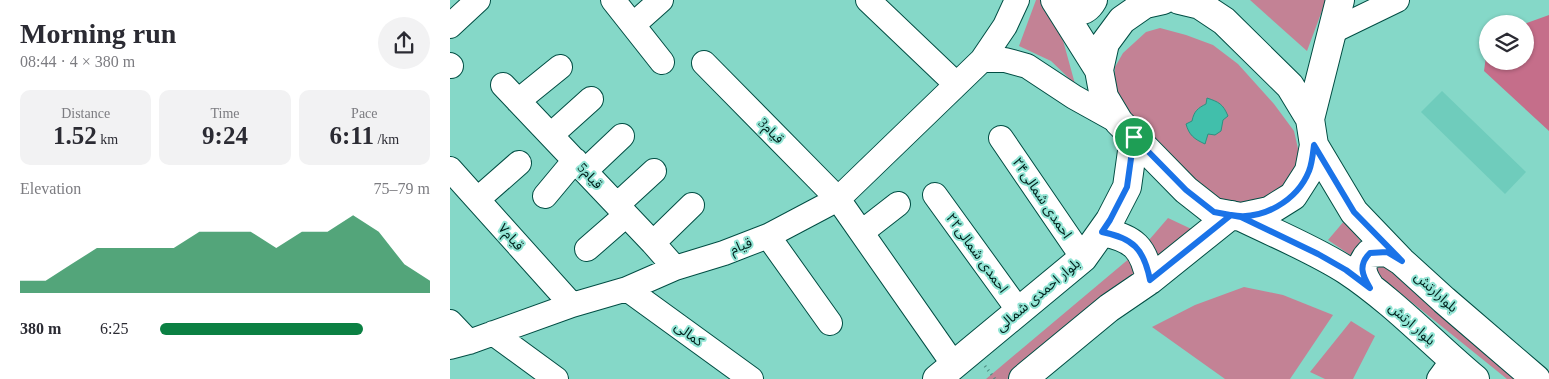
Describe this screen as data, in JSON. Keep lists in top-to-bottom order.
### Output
{
  "streets": {
    "main road": ["بلوارارتش", "بلوار احمدی شمالی", "بلوار ارتش"],
    "street": [
      "قیام3",
      "قیام5",
      "احمدی شمالی۲۴",
      "قیام۷",
      "قیام",
      "احمدی شمالی۲۲",
      "کمالی"
    ]
  },
  "crossings": [
    ["قیام3", "قیام"],
    ["قیام3", "بلوار احمدی شمالی"],
    ["قیام5", "قیام"],
    ["احمدی شمالی۲۴", "بلوار احمدی شمالی"],
    ["قیام۷", "قیام"],
    ["قیام", "کمالی"],
    ["احمدی شمالی۲۲", "بلوار احمدی شمالی"],
    ["بلوار احمدی شمالی", "بلوار ارتش"]
  ],
  "page": {
    "heading": ["Morning run", "08:44 · 4 × 380 m"],
    "stats": [
      ["Distance", "1.52 km"],
      ["Time", "9:24"],
      ["Pace", "6:11 /km"]
    ],
    "chart": ["Elevation", "75–79 m"],
    "list": [
      {
        "name": "380 m",
        "note": "6:25"
      }
    ]
  }
}
